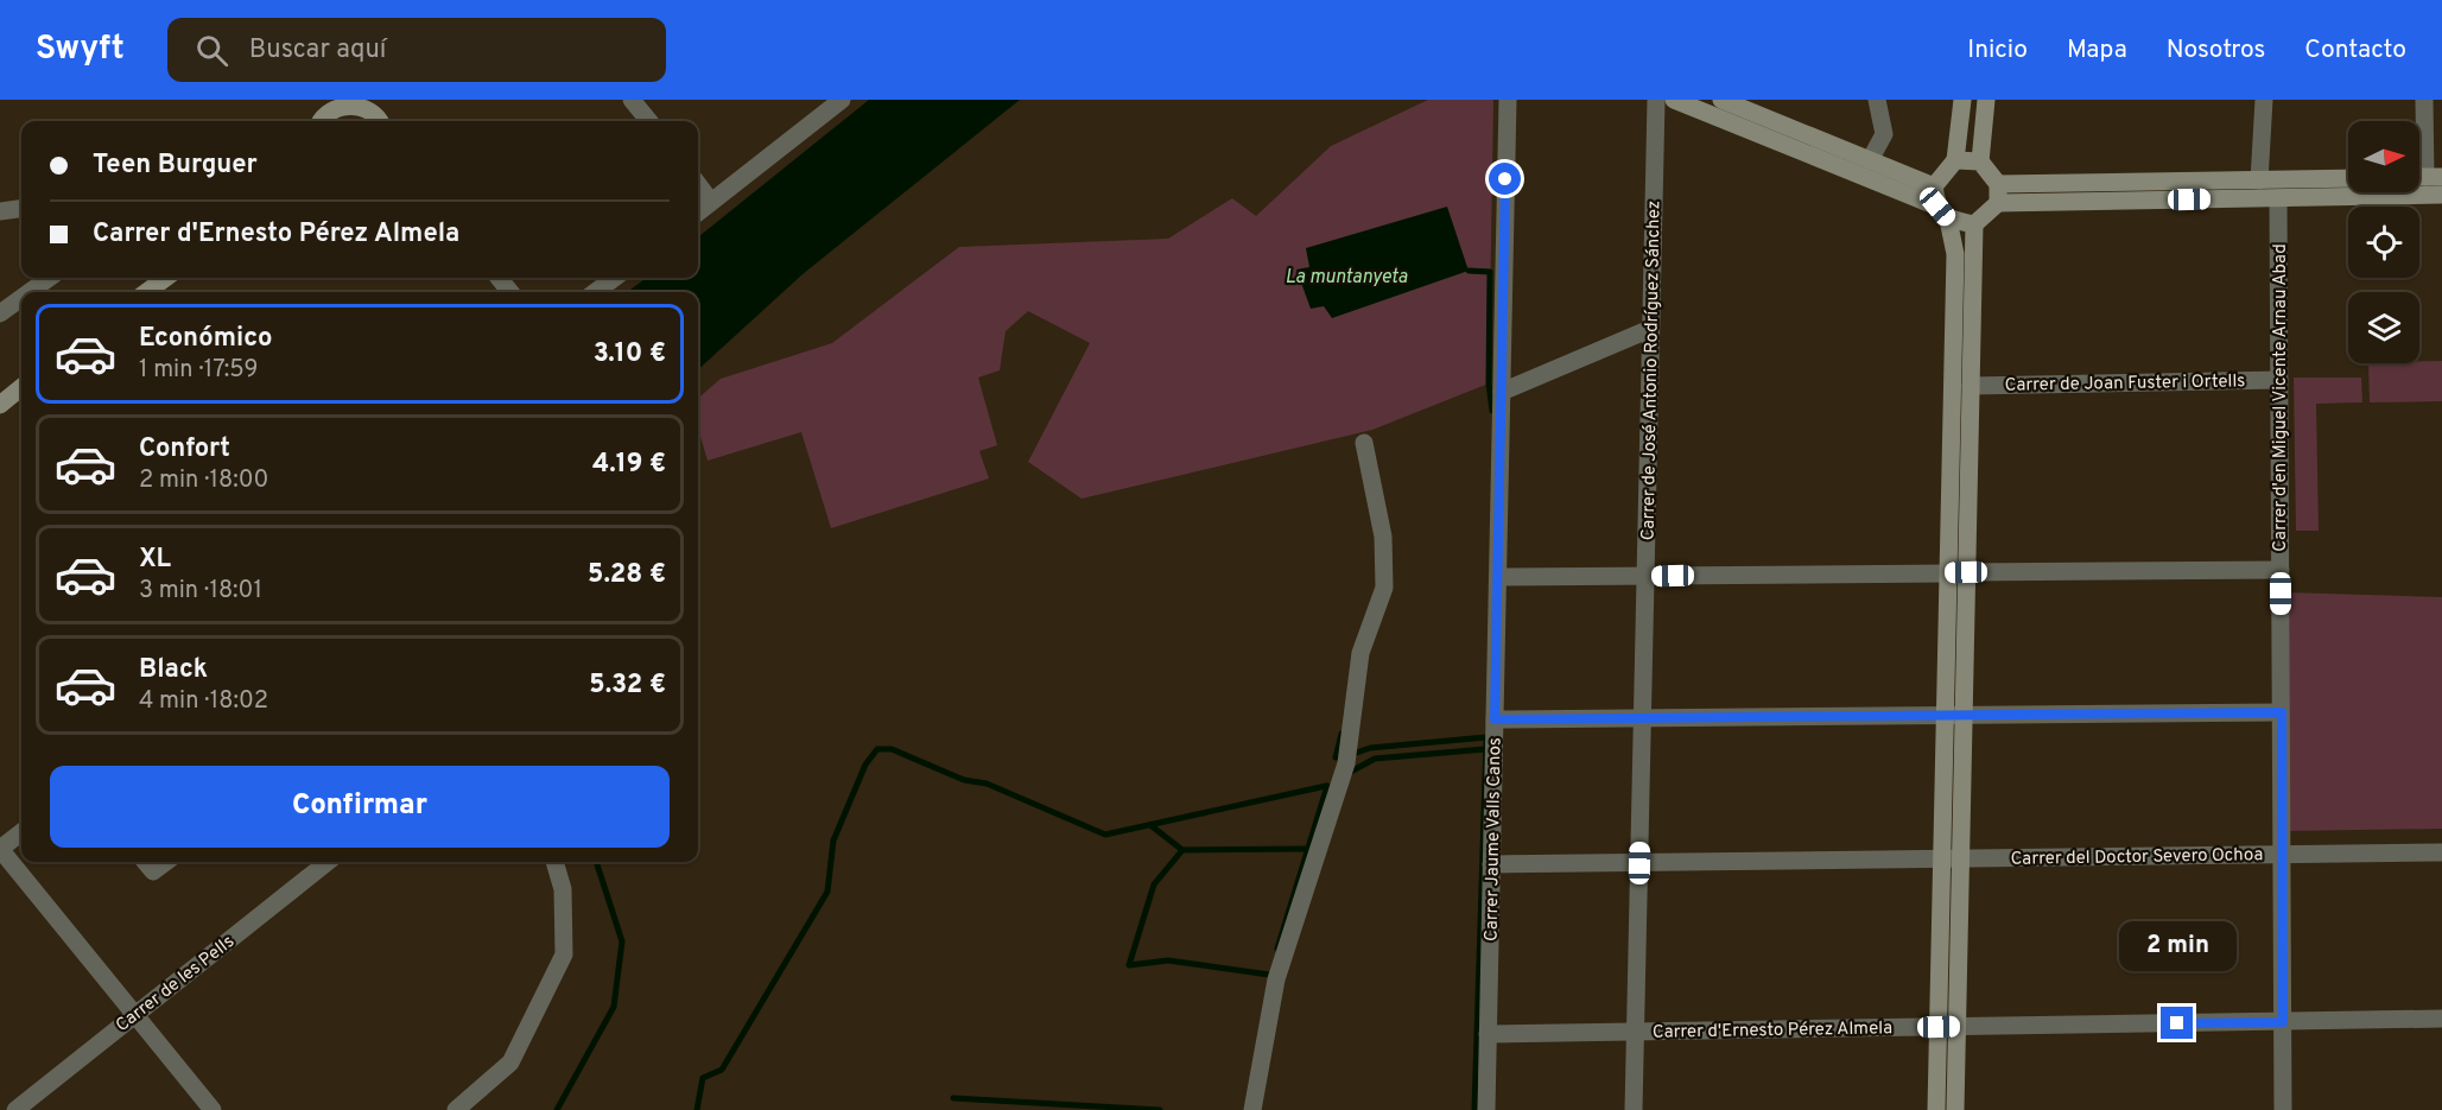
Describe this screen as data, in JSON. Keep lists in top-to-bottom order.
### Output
{
  "streets": {
    "street": [
      "Carrer de José Antonio Rodríguez Sánchez",
      "Carrer de Joan Fuster i Ortells",
      "Carrer d'en Miguel Vicente Arnau Abad",
      "Carrer Jaume Valls Canos",
      "Carrer del Doctor Severo Ochoa",
      "Carrer de les Pells",
      "Carrer d'Ernesto Pérez Almela"
    ]
  },
  "crossings": [
    ["Carrer de José Antonio Rodríguez Sánchez", "Carrer del Doctor Severo Ochoa"],
    ["Carrer de José Antonio Rodríguez Sánchez", "Carrer d'Ernesto Pérez Almela"],
    ["Carrer de Joan Fuster i Ortells", "Carrer d'en Miguel Vicente Arnau Abad"],
    ["Carrer d'en Miguel Vicente Arnau Abad", "Carrer del Doctor Severo Ochoa"],
    ["Carrer d'en Miguel Vicente Arnau Abad", "Carrer d'Ernesto Pérez Almela"],
    ["Carrer Jaume Valls Canos", "Carrer del Doctor Severo Ochoa"],
    ["Carrer Jaume Valls Canos", "Carrer d'Ernesto Pérez Almela"]
  ],
  "water": ["La muntanyeta"],
  "north": "right",
  "page": {
    "header": "Swyft",
    "search": "Buscar aquí",
    "nav": [
      "Inicio",
      "Mapa",
      "Nosotros",
      "Contacto"
    ],
    "banner": ["Teen Burguer", "Carrer d'Ernesto Pérez Almela"],
    "list": [
      {
        "name": "Económico",
        "note": "1 min · 17:59",
        "value": "3.10 €"
      },
      {
        "name": "Confort",
        "note": "2 min · 18:00",
        "value": "4.19 €"
      },
      {
        "name": "XL",
        "note": "3 min · 18:01",
        "value": "5.28 €"
      },
      {
        "name": "Black",
        "note": "4 min · 18:02",
        "value": "5.32 €"
      }
    ],
    "buttons": "Confirmar",
    "bubble": "2 min"
  }
}
